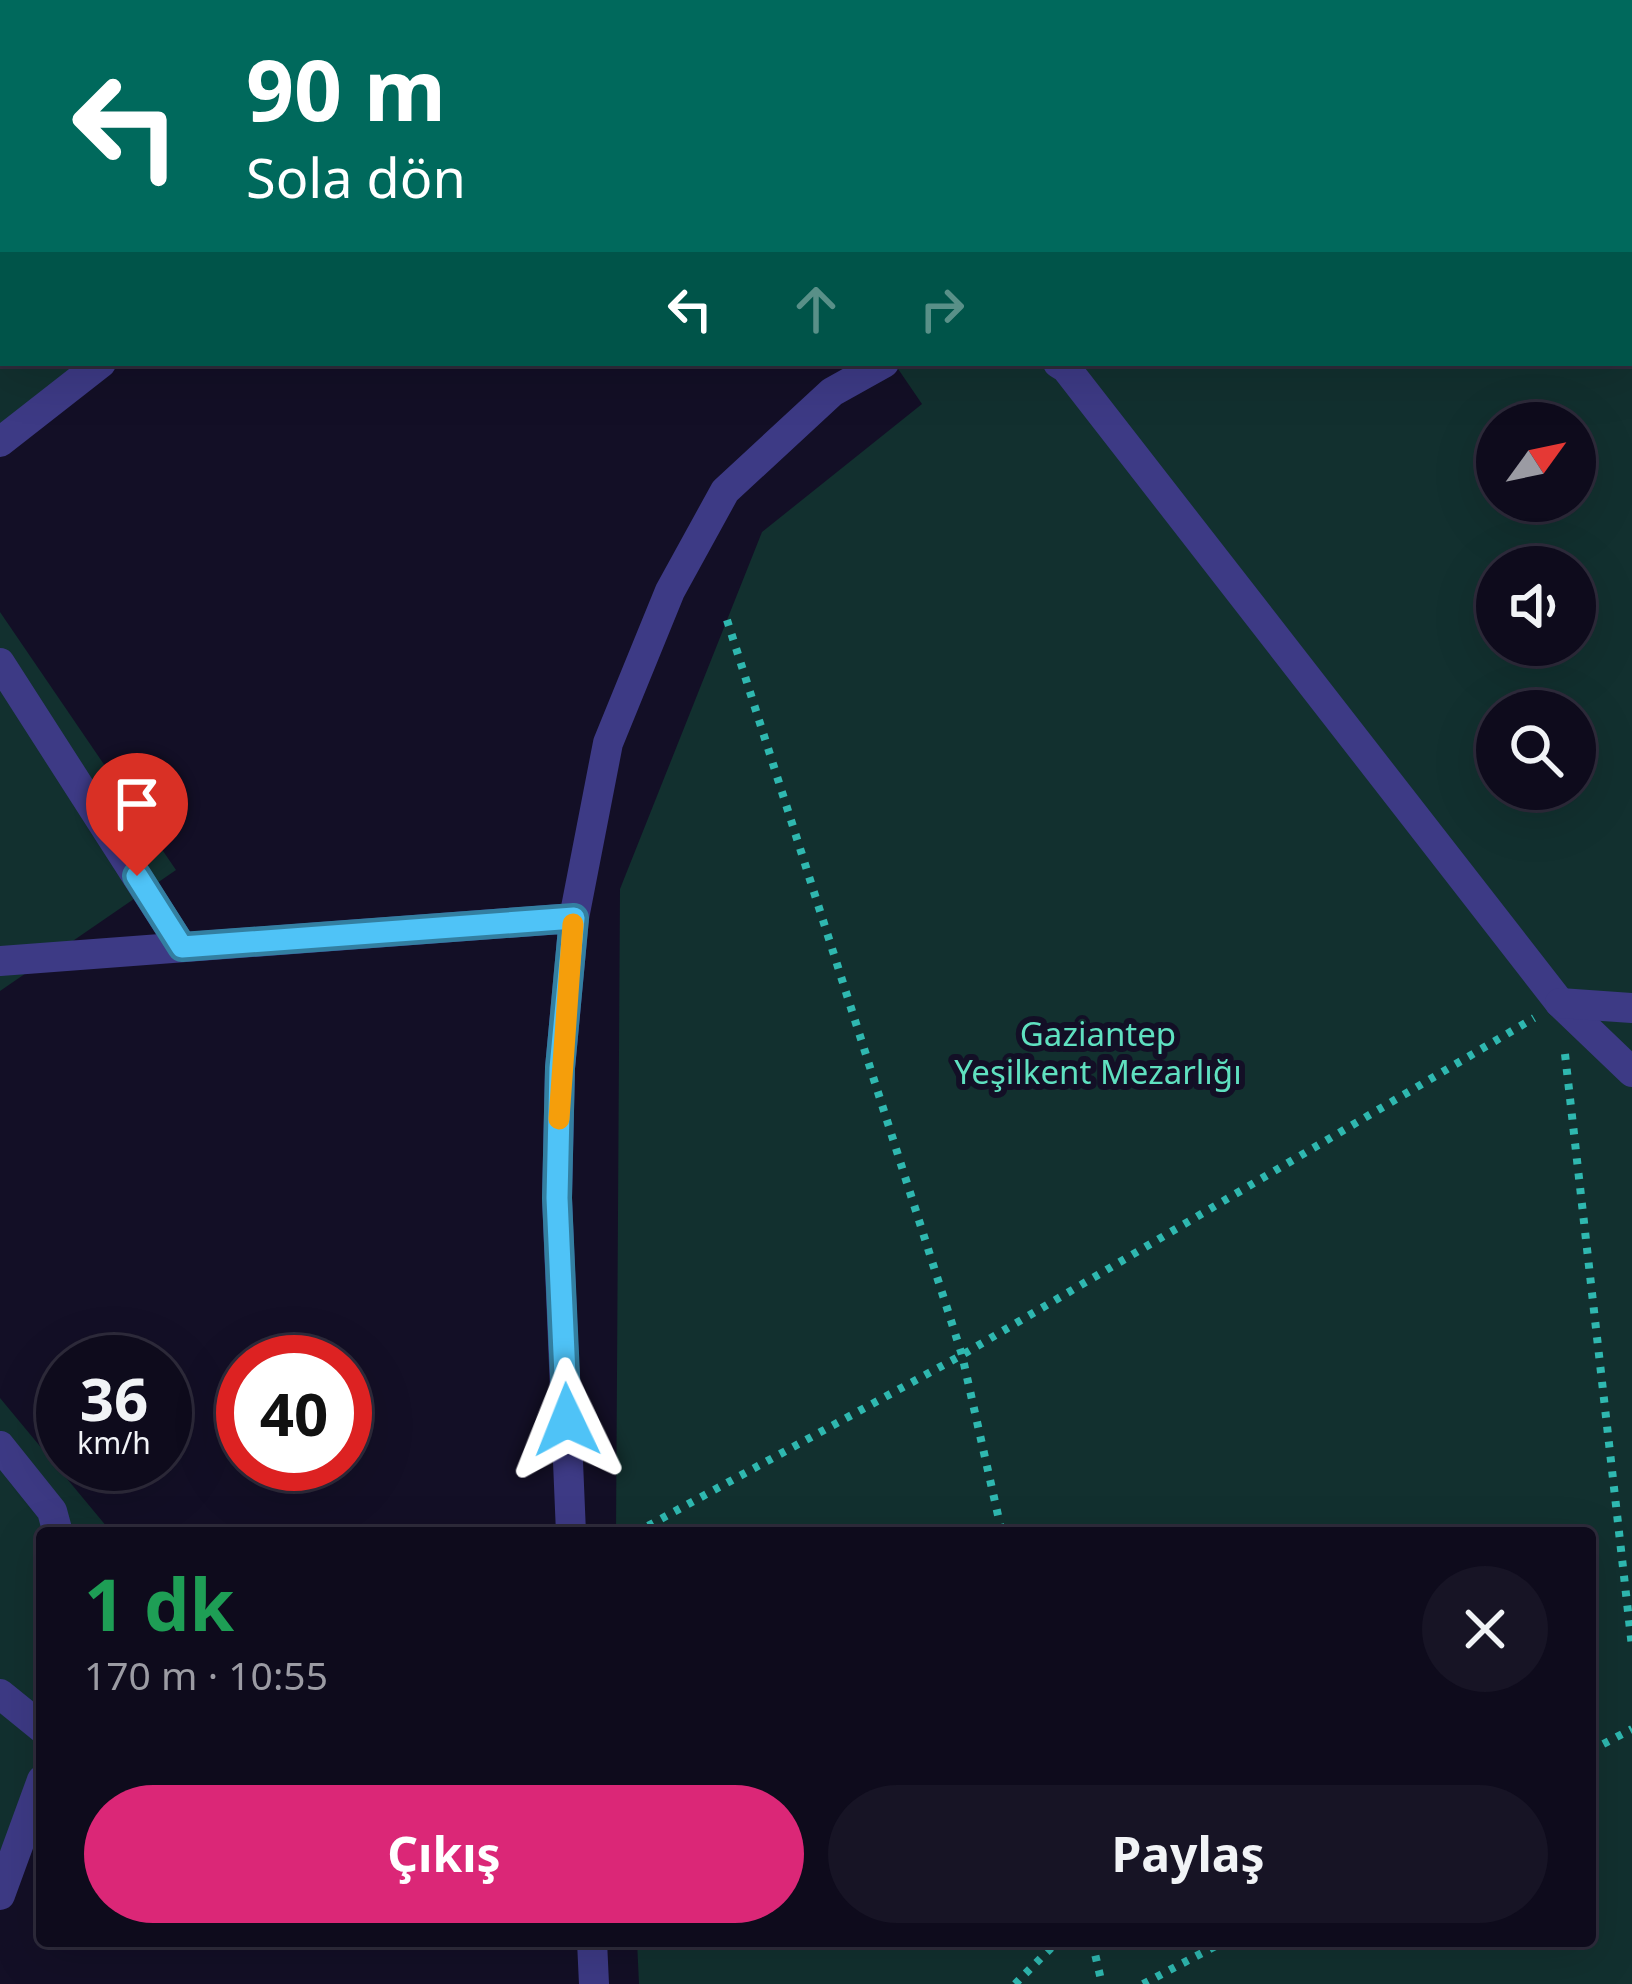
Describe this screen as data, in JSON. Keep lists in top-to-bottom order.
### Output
{
  "parks": ["Gaziantep Yeşilkent Mezarlığı"],
  "north": "top right",
  "page": {
    "turn": ["90 m", "Sola dön"],
    "speed": "36 km/h",
    "limit": "40",
    "heading": ["1 dk", "170 m · 10:55"],
    "buttons": ["Çıkış", "Paylaş"]
  }
}
